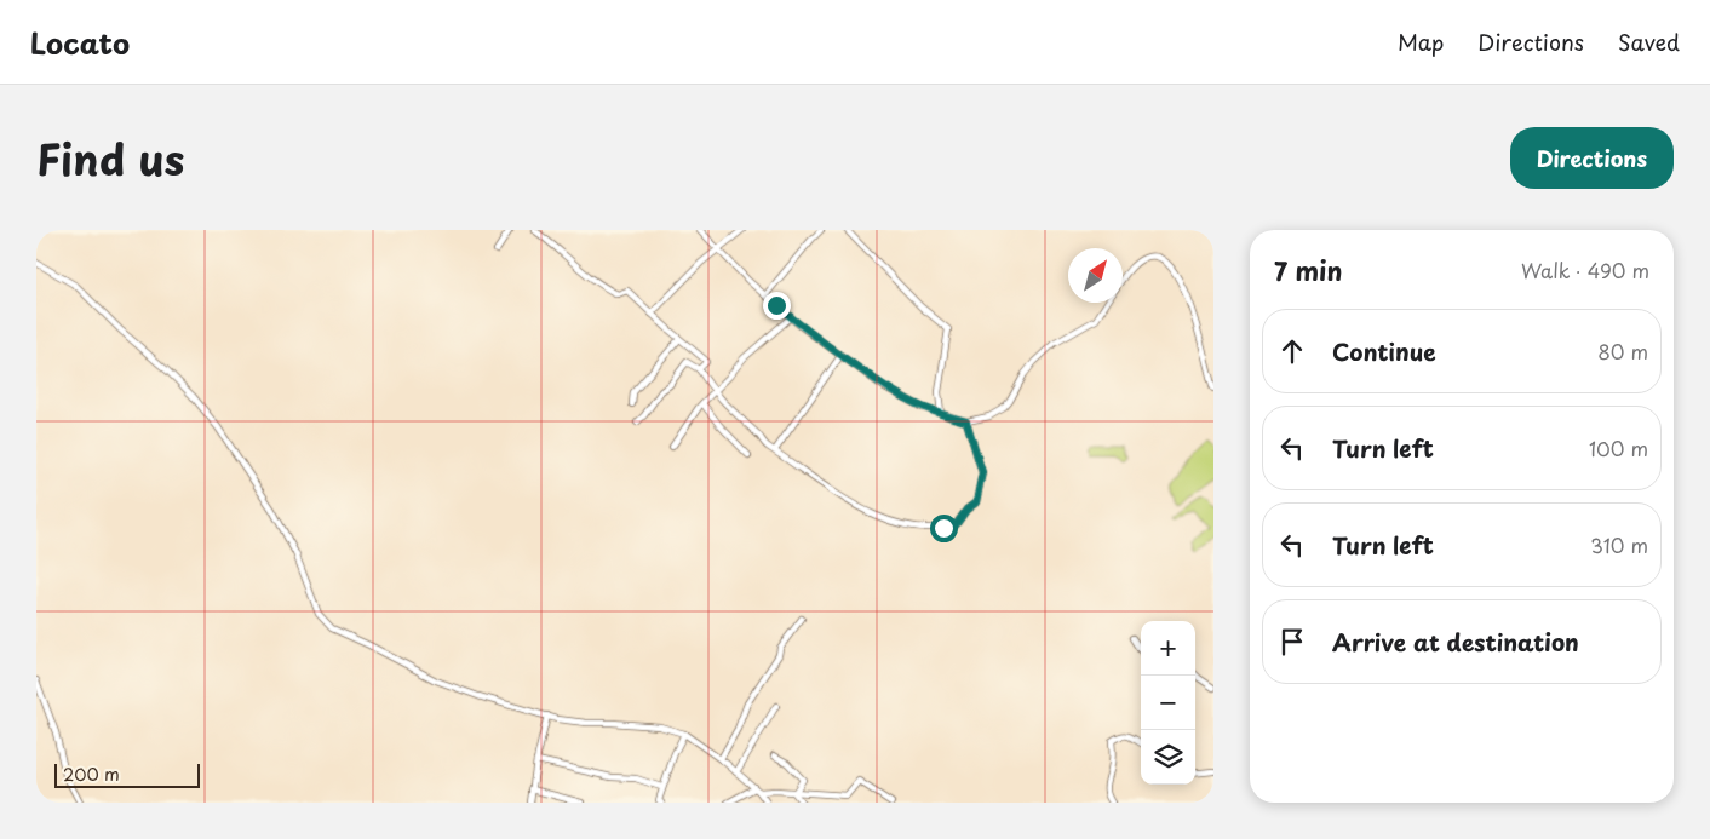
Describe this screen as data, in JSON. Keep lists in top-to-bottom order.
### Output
{
  "scale_bar": "200 m",
  "north": "top right",
  "page": {
    "header": "Locato",
    "nav": ["Map", "Directions", "Saved"],
    "title": "Find us",
    "buttons": "Directions",
    "heading": ["7 min", "Walk · 490 m"],
    "list": [
      ["Continue", "80 m"],
      ["Turn left", "100 m"],
      ["Turn left", "310 m"],
      "Arrive at destination"
    ],
    "map_buttons": ["+", "−"],
    "scale": "200 m"
  }
}
